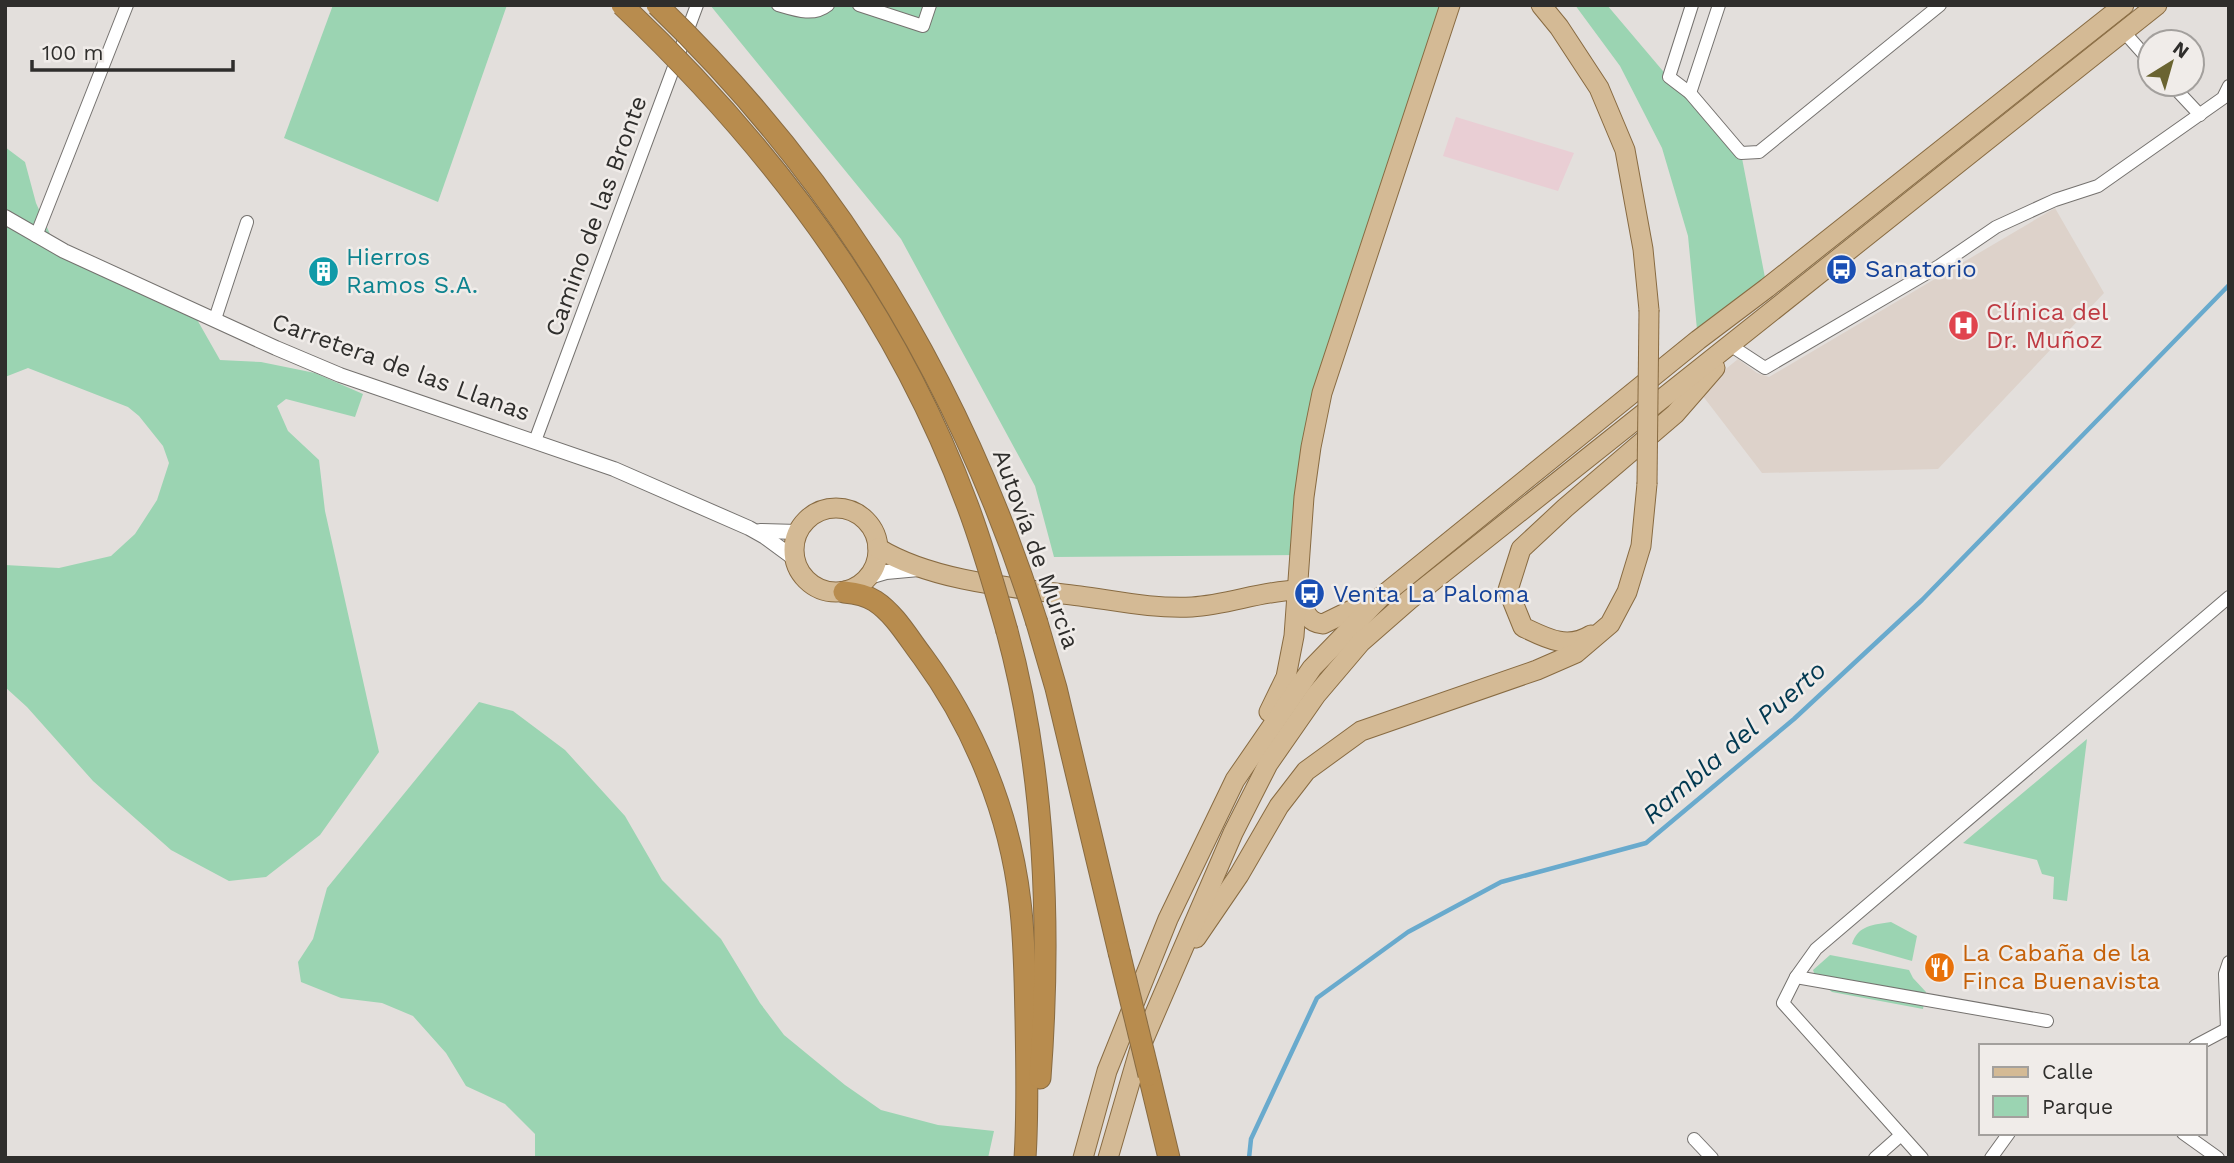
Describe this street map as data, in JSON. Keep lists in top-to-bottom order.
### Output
{
  "streets": {
    "highway": ["Autovía de Murcia"],
    "street": ["Camino de las Bronte", "Carretera de las Llanas"]
  },
  "crossings": [
    ["Camino de las Bronte", "Carretera de las Llanas"]
  ],
  "water": ["Rambla del Puerto"],
  "places": {
    "bus stop": ["Sanatorio", "Venta La Paloma"],
    "building": ["Hierros Ramos S.A."],
    "hospital": ["Clínica del Dr. Muñoz"],
    "restaurant": ["La Cabaña de la Finca Buenavista"]
  },
  "legend": ["Calle", "Parque"],
  "scale_bar": "100 m",
  "north": "top right"
}
